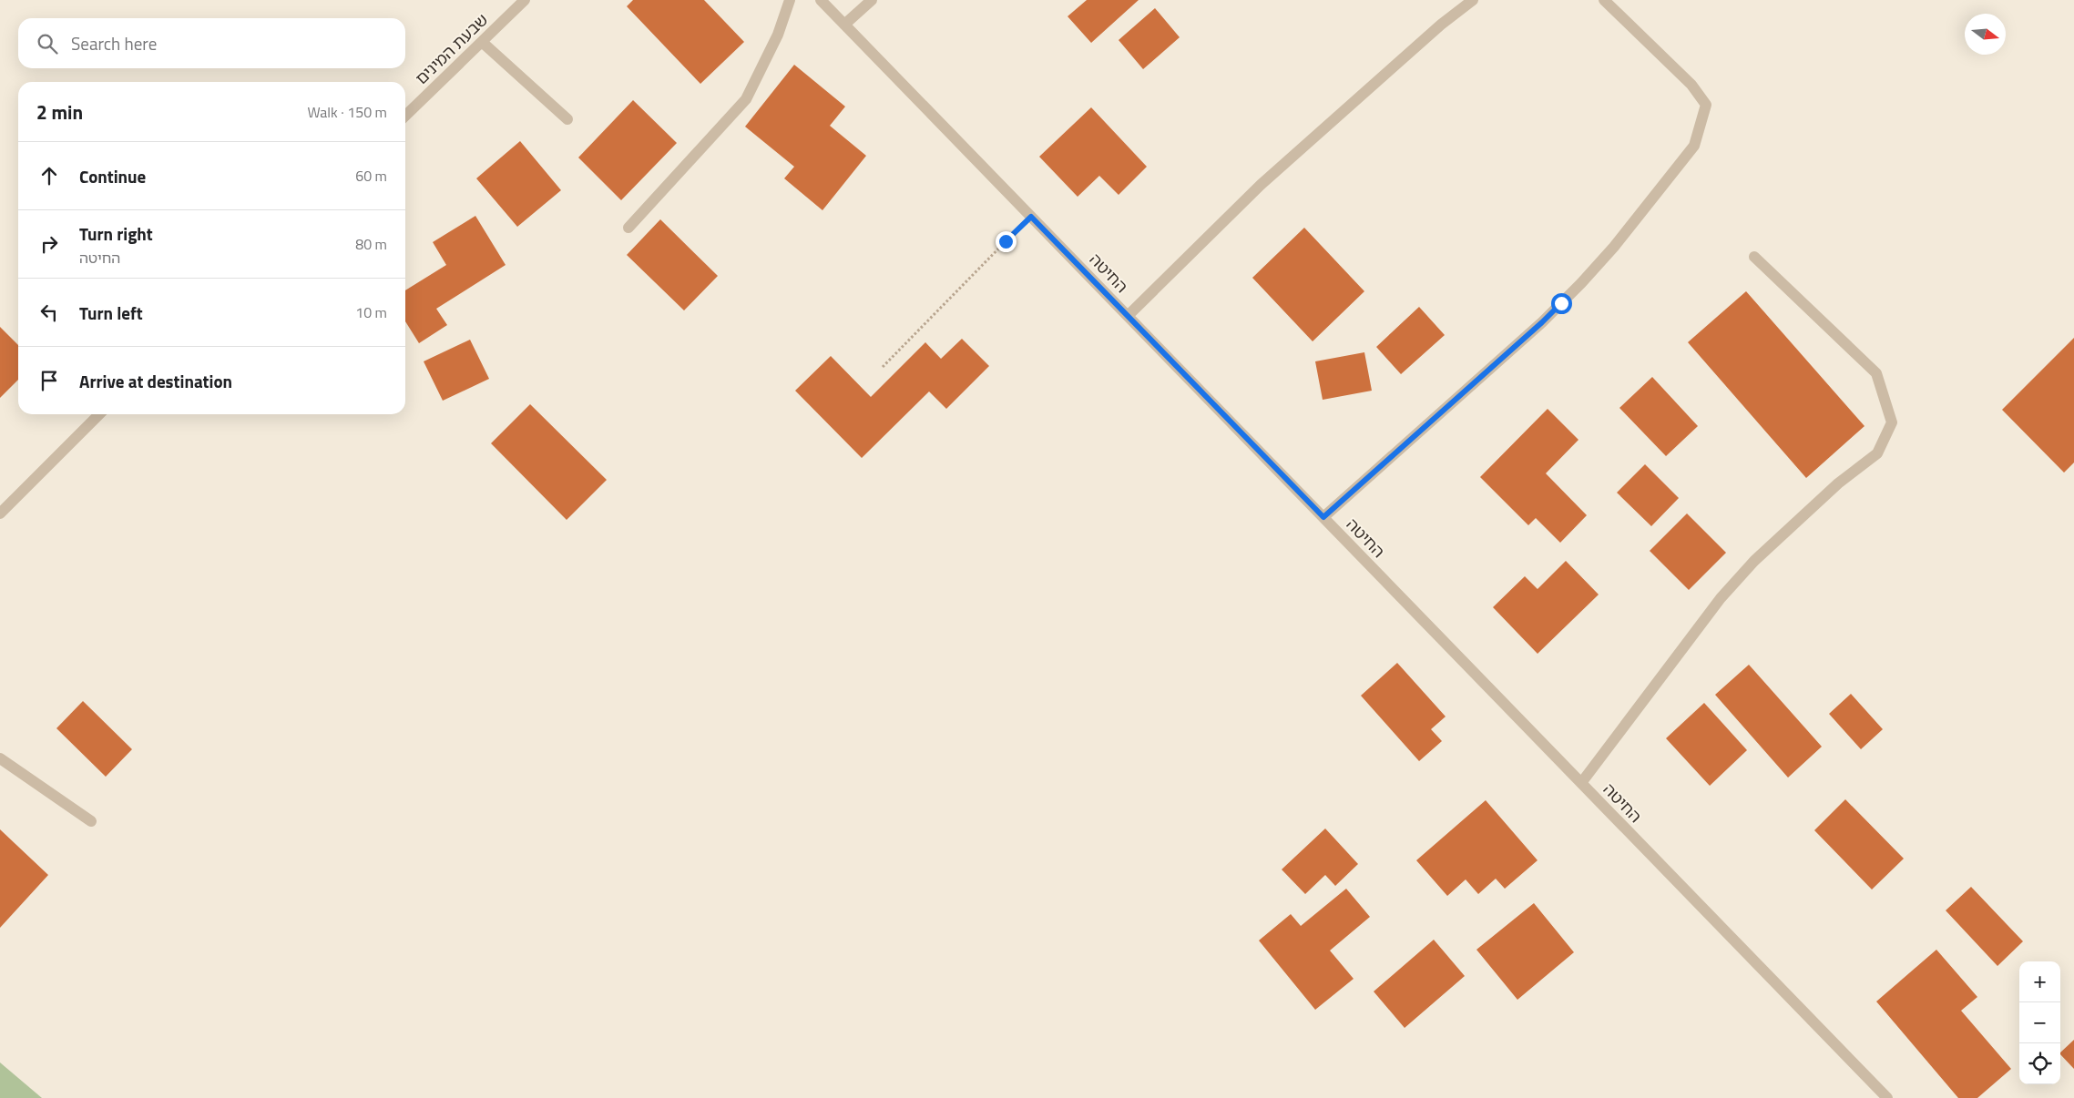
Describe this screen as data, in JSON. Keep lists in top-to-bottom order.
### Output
{
  "streets": {
    "street": ["שבעת המינים", "החיטה"]
  },
  "north": "right",
  "page": {
    "search": "Search here",
    "heading": ["2 min", "Walk · 150 m"],
    "list": [
      ["Continue", "60 m"],
      ["Turn right", "החיטה", "80 m"],
      ["Turn left", "10 m"],
      "Arrive at destination"
    ],
    "map_buttons": ["+", "−"]
  }
}
